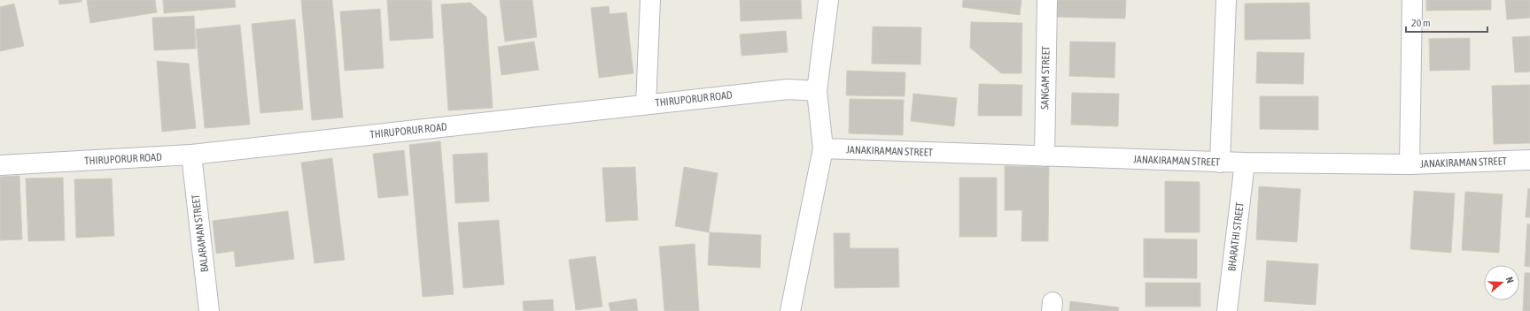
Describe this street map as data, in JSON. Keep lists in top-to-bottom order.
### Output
{
  "streets": {
    "street": [
      "SANGAM STREET",
      "THIRUPORUR ROAD",
      "JANAKIRAMAN STREET",
      "BALARAMAN STREET",
      "BHARATHI STREET"
    ]
  },
  "crossings": [
    ["SANGAM STREET", "JANAKIRAMAN STREET"],
    ["THIRUPORUR ROAD", "BALARAMAN STREET"],
    ["JANAKIRAMAN STREET", "BHARATHI STREET"]
  ],
  "scale_bar": "20 m",
  "north": "right"
}
